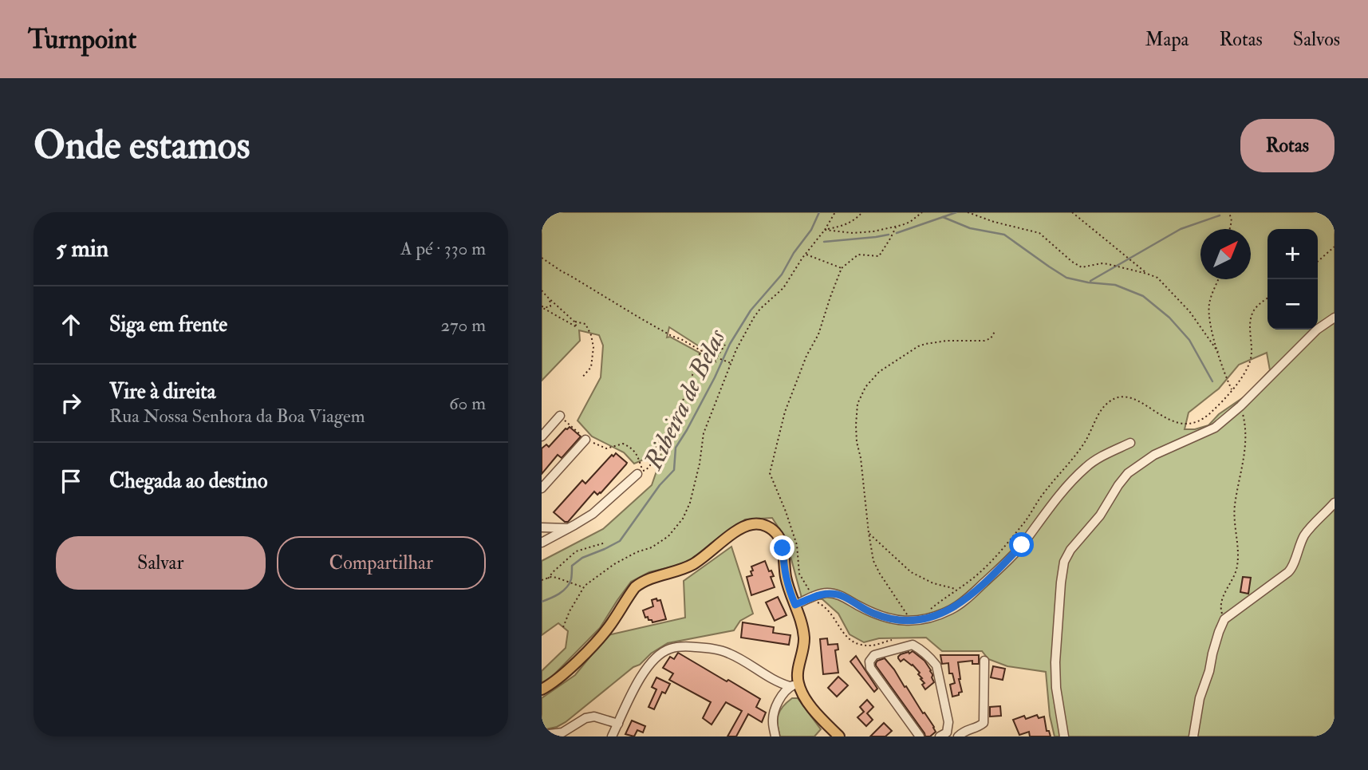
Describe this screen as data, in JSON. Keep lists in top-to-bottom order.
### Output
{
  "water": ["Ribeira de Belas"],
  "north": "top right",
  "page": {
    "header": "Turnpoint",
    "nav": ["Mapa", "Rotas", "Salvos"],
    "buttons": [
      "Rotas",
      ["Salvar", "Compartilhar"]
    ],
    "title": "Onde estamos",
    "heading": ["5 min", "A pé · 330 m"],
    "map_buttons": ["+", "−"],
    "list": [
      ["Siga em frente", "270 m"],
      ["Vire à direita", "Rua Nossa Senhora da Boa Viagem", "60 m"],
      "Chegada ao destino"
    ]
  }
}
